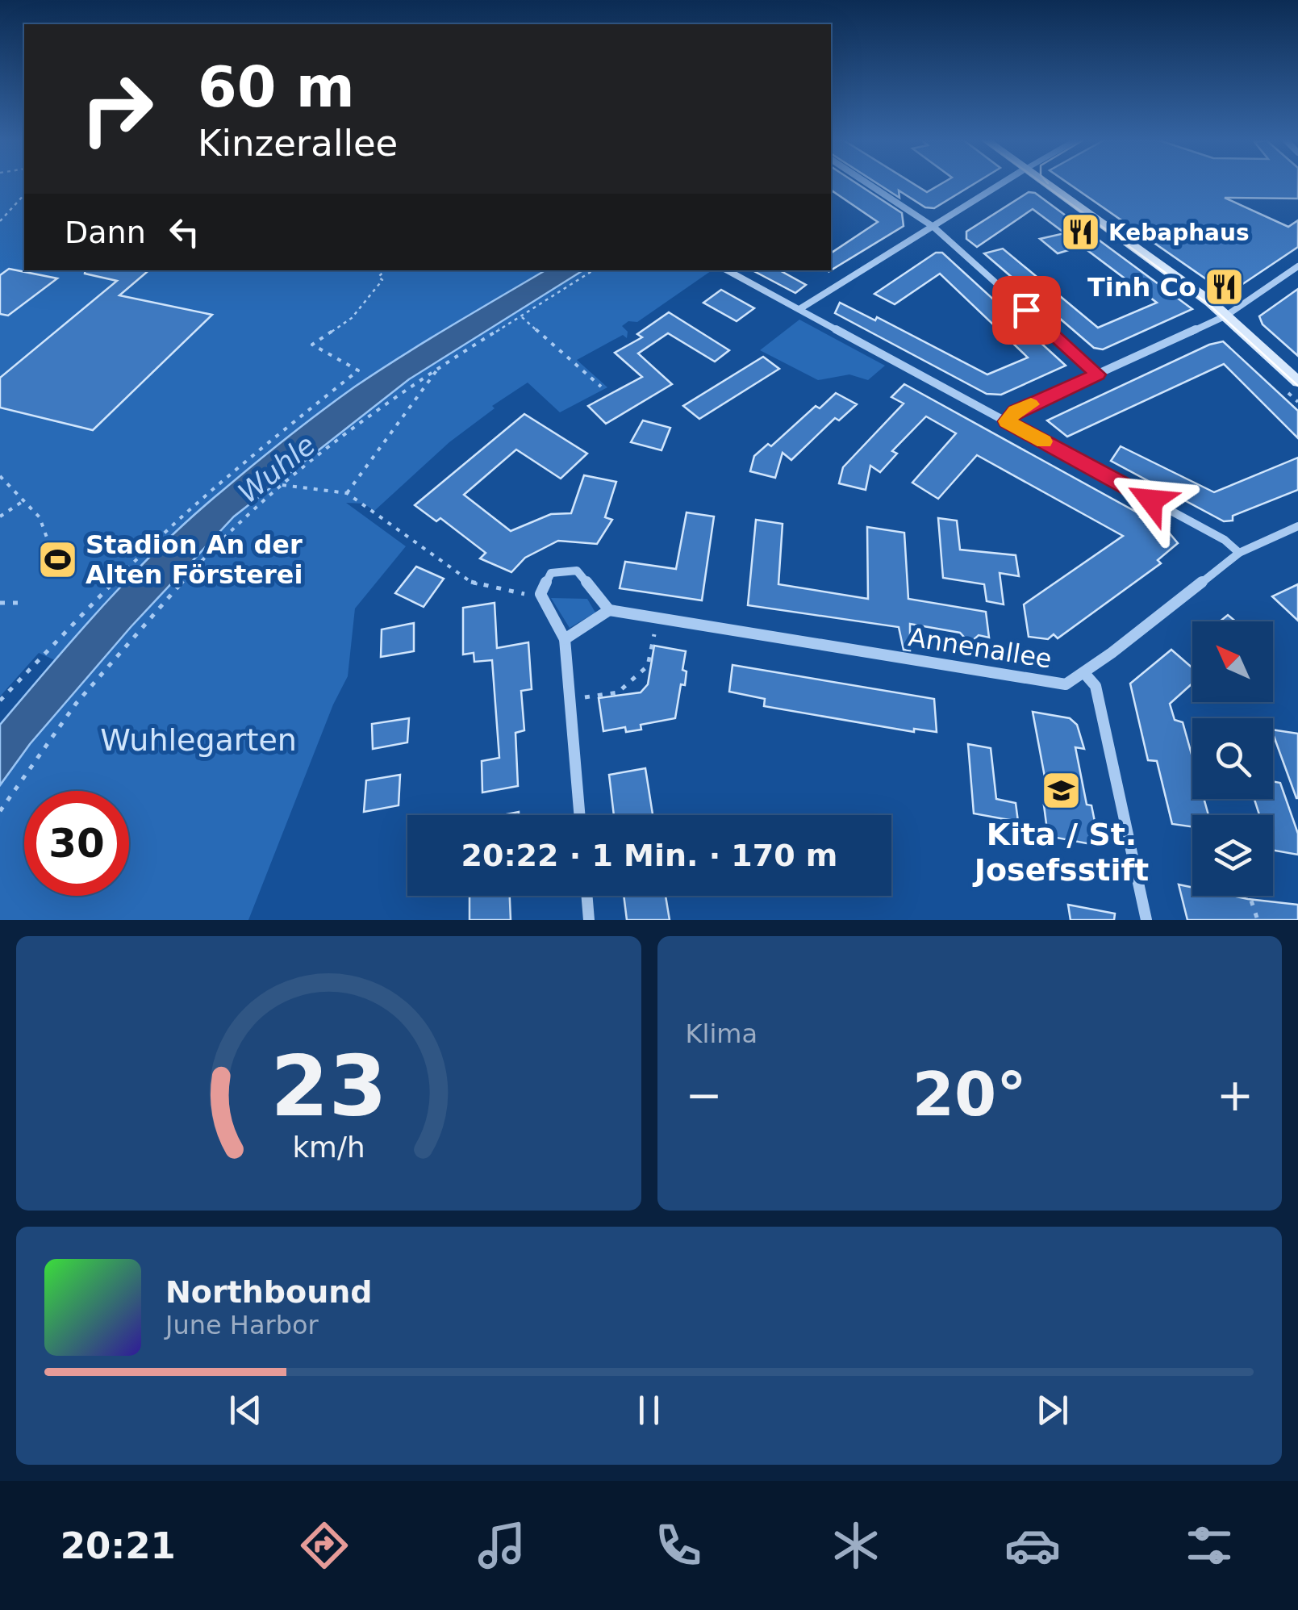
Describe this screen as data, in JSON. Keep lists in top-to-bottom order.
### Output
{
  "streets": {
    "street": ["Annenallee"]
  },
  "water": ["Wuhle"],
  "parks": ["Wuhlegarten"],
  "places": {
    "restaurant": ["Kebaphaus", "Tinh Co"],
    "sports": ["Stadion An der Alten Försterei"],
    "school or university": ["Kita / St. Josefsstift"]
  },
  "north": "top left",
  "page": {
    "turn": ["60 m", "Kinzerallee"],
    "then": "Dann",
    "limit": "30",
    "trip": "20:22 · 1 Min. · 170 m",
    "tile": "Klima",
    "heat": ["−", "20°", "+"],
    "song": ["Northbound", "June Harbor"],
    "tabs": "20:21",
    "gauge": ["23", "km/h"]
  }
}
